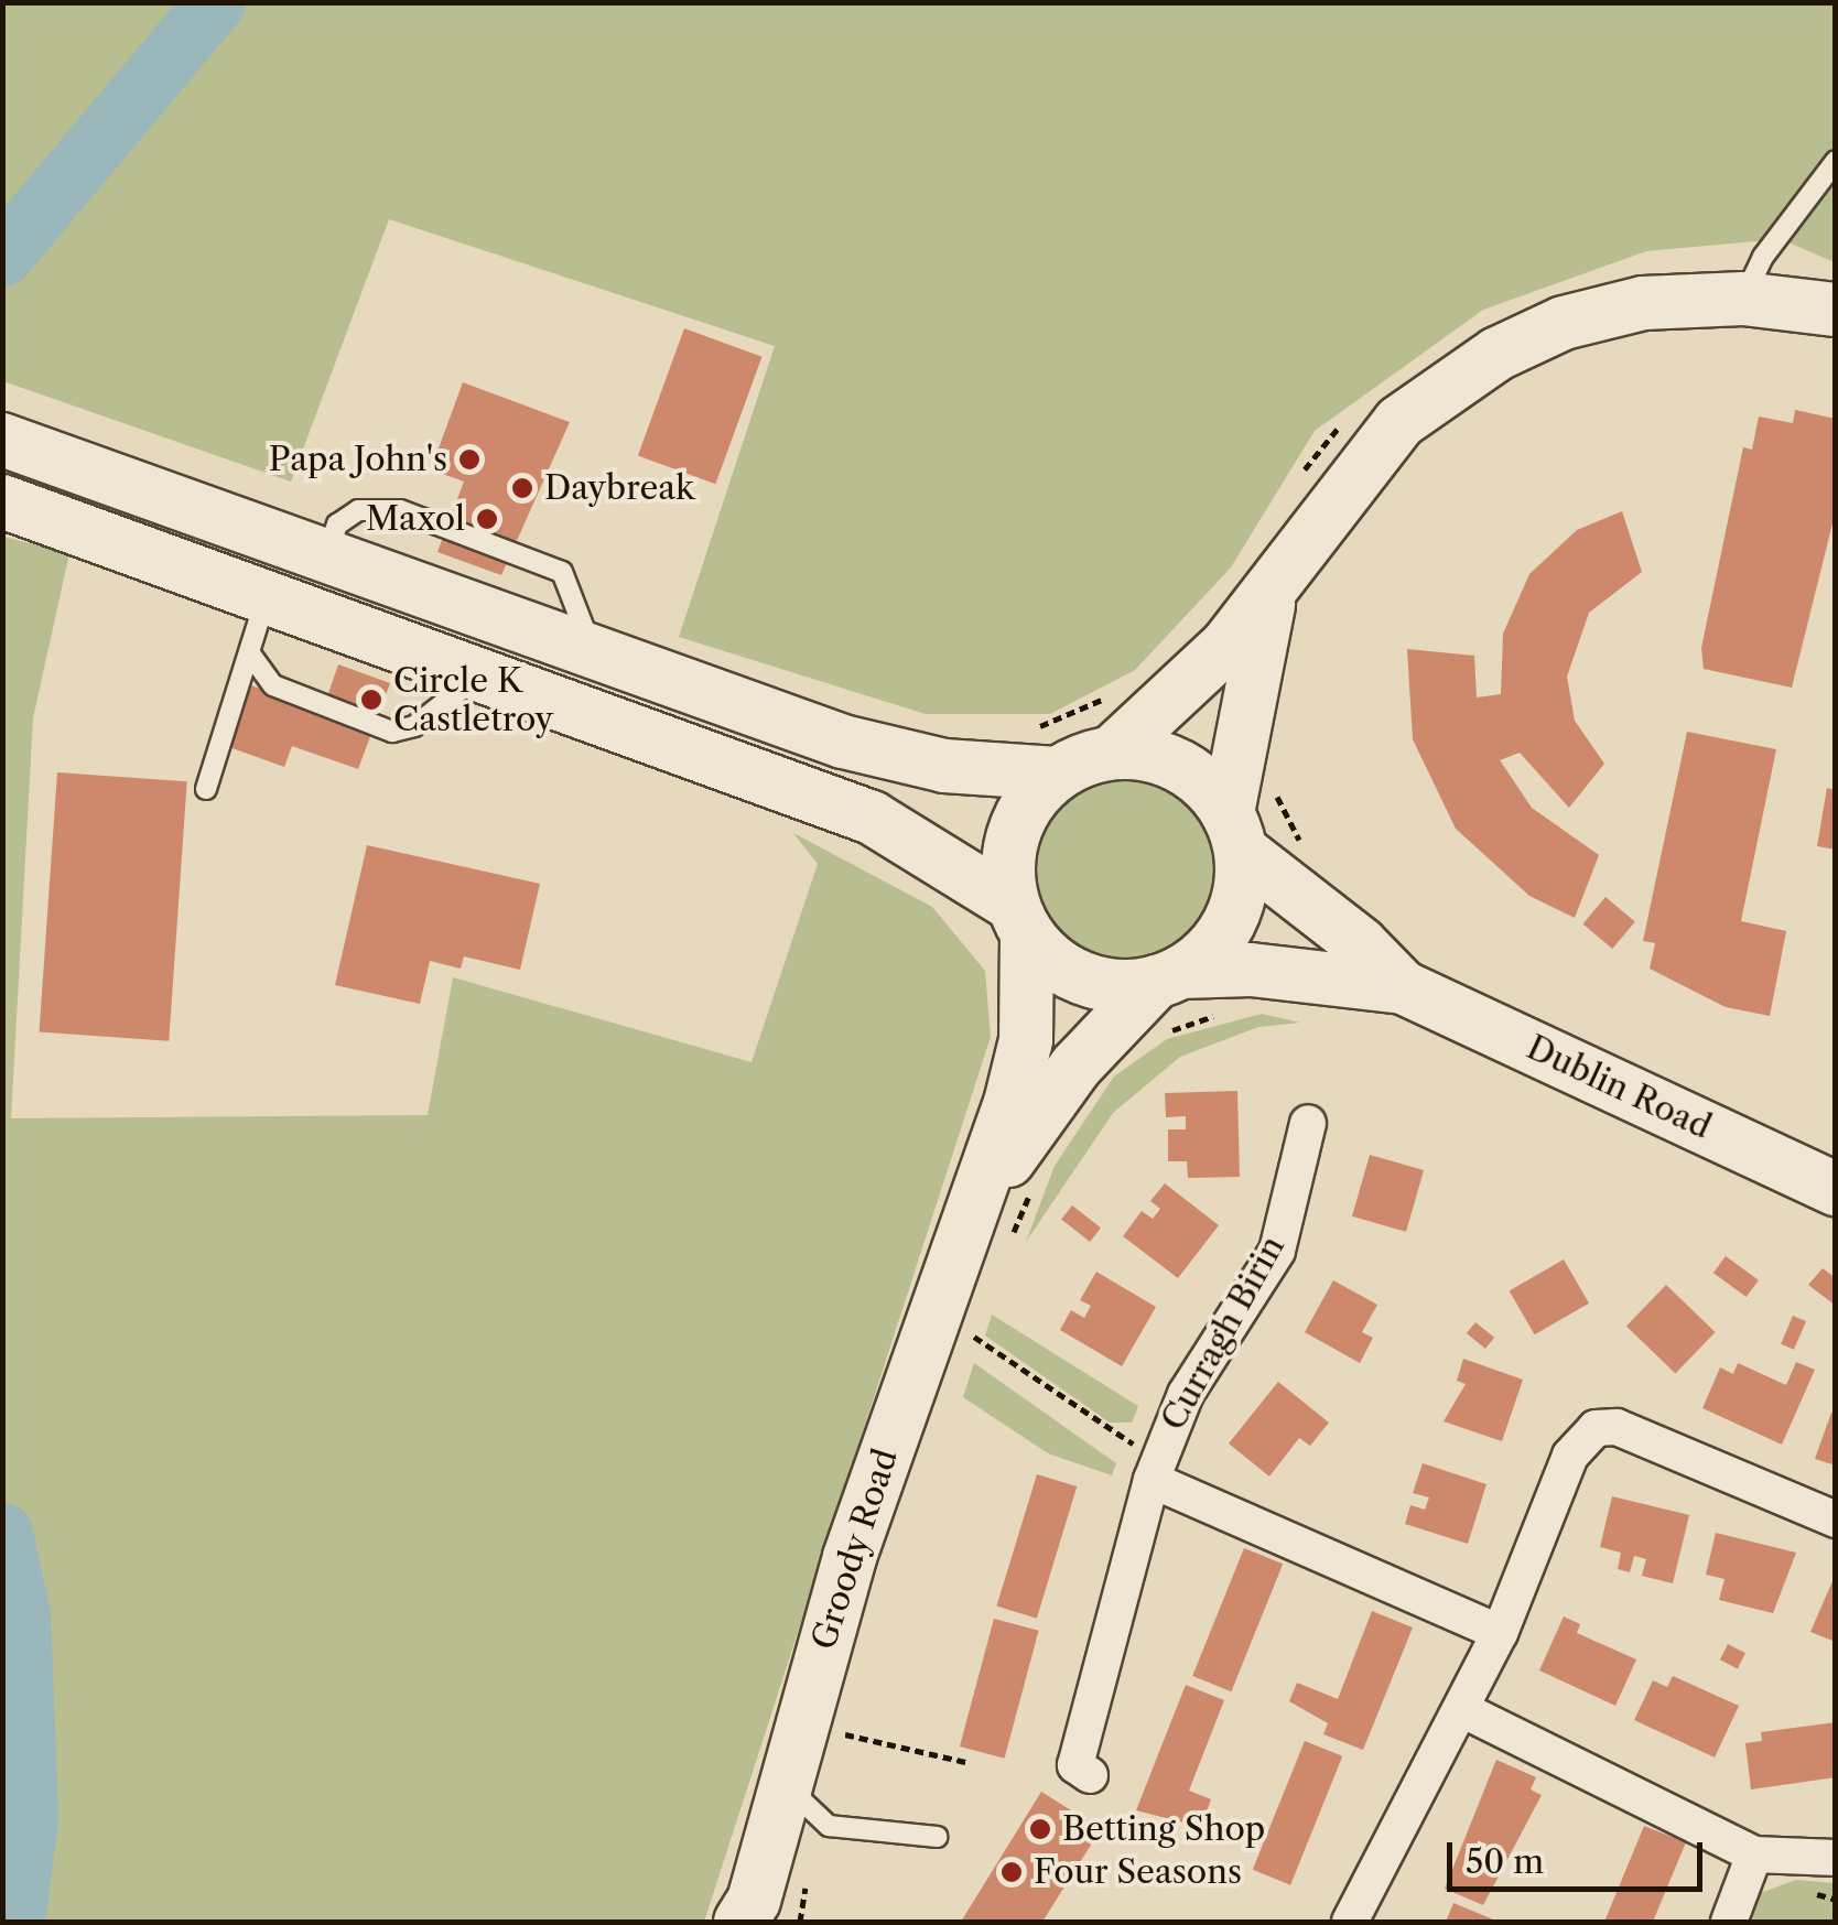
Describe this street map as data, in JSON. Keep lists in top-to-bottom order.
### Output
{
  "streets": {
    "main road": ["Dublin Road", "Groody Road"],
    "street": ["Curragh Birin"]
  },
  "places": [
    "Papa John's",
    "Daybreak",
    "Maxol",
    "Circle K Castletroy",
    "Betting Shop",
    "Four Seasons"
  ],
  "scale_bar": "50 m"
}
